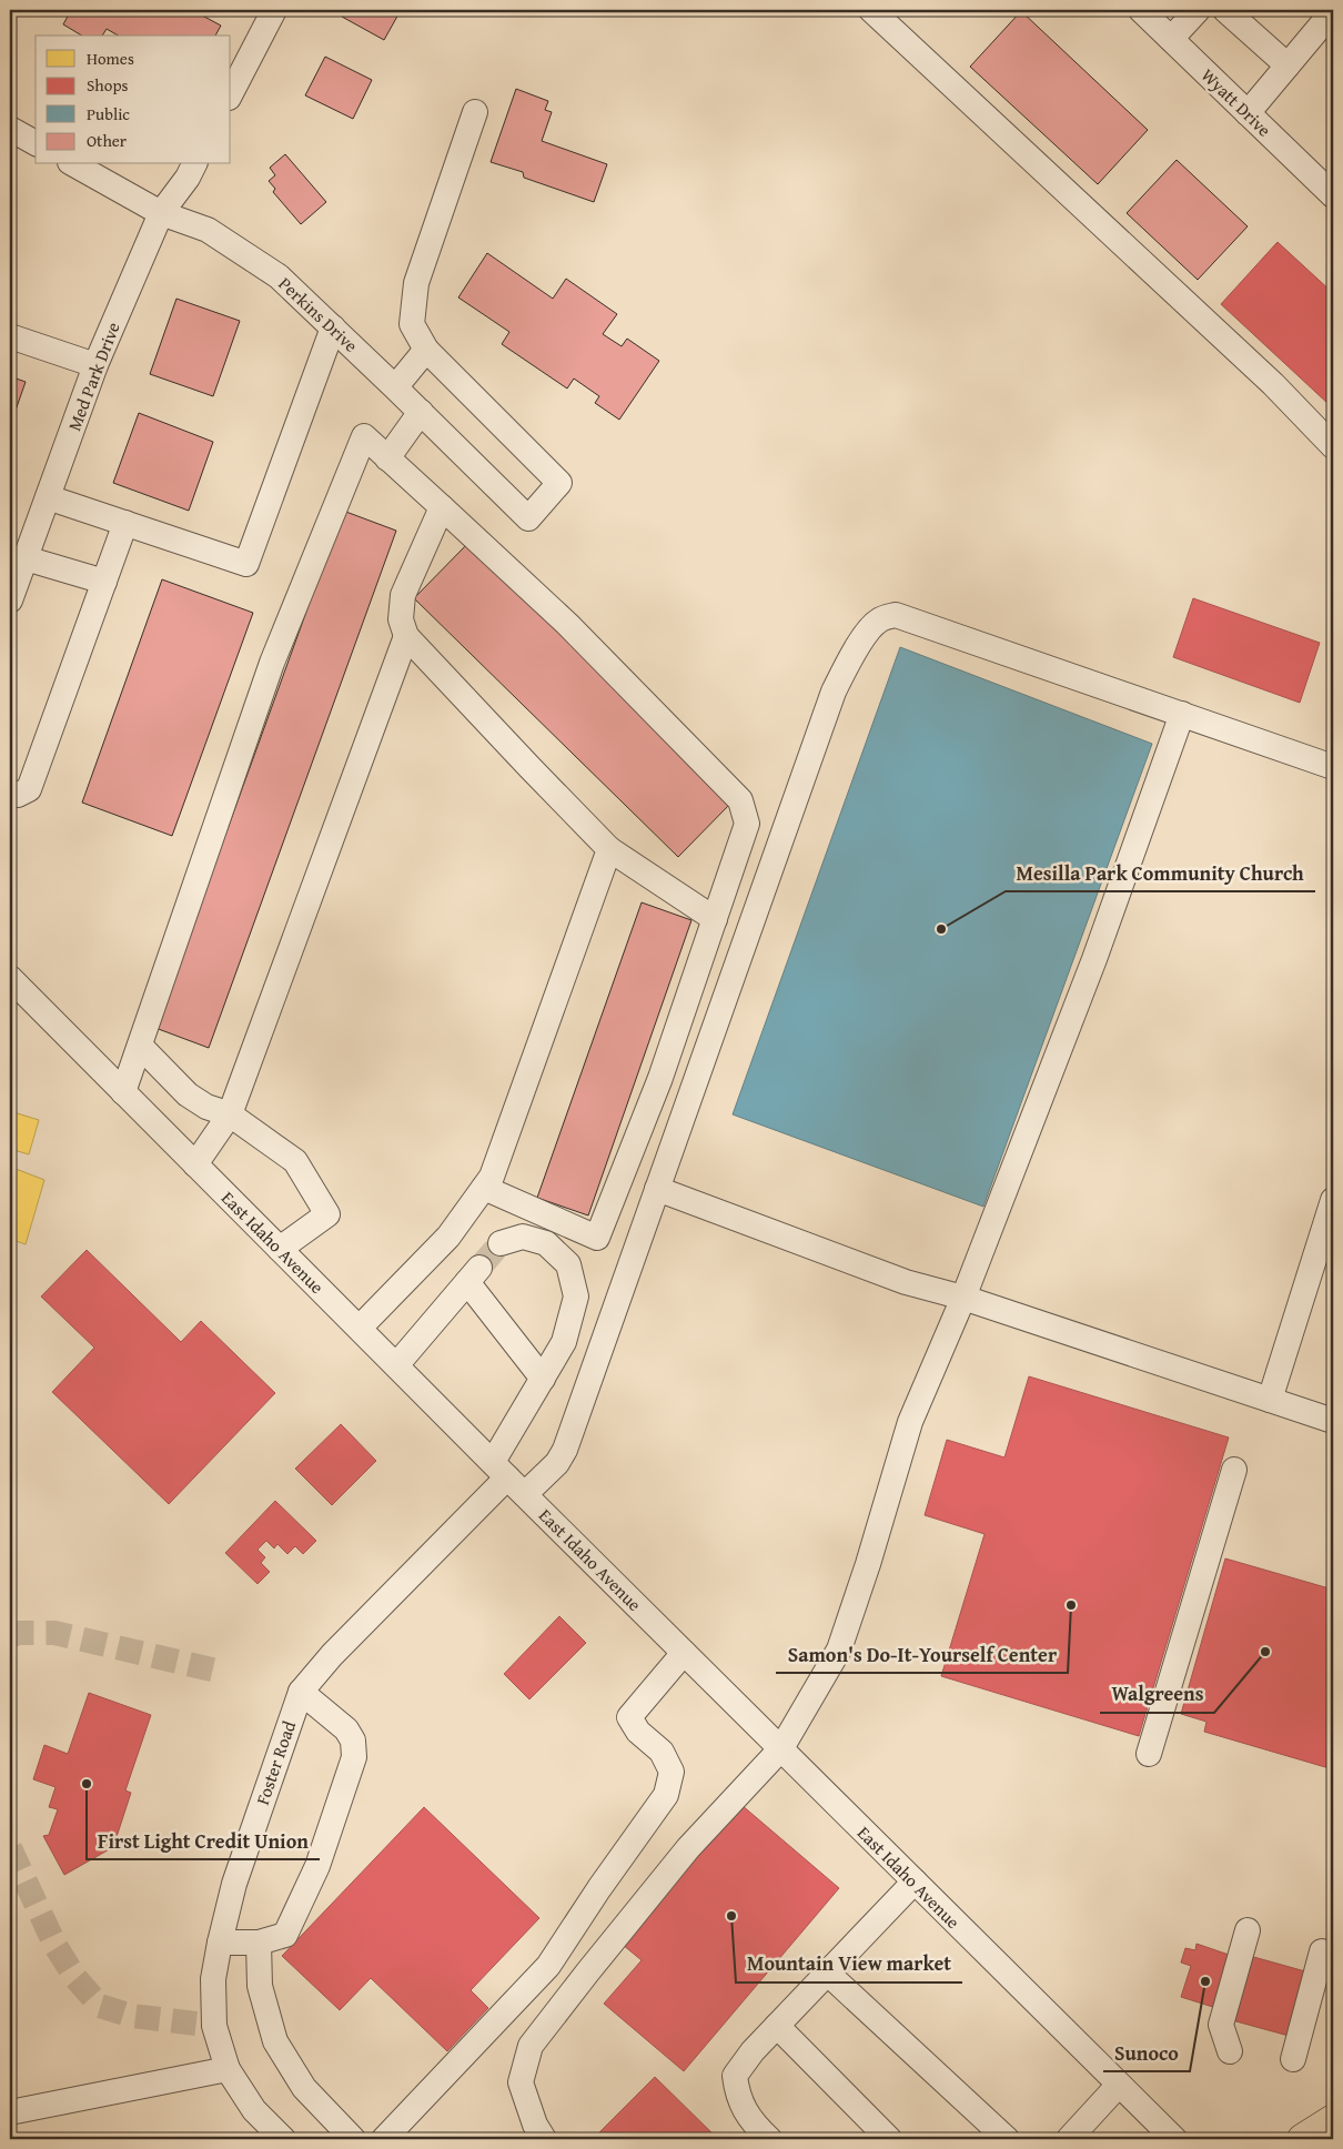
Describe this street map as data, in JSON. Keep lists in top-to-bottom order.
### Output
{
  "streets": {
    "street": [
      "Wyatt Drive",
      "Perkins Drive",
      "Med Park Drive",
      "East Idaho Avenue",
      "Foster Road"
    ]
  },
  "crossings": [
    ["Perkins Drive", "Med Park Drive"],
    ["East Idaho Avenue", "Foster Road"]
  ],
  "places": [
    "Mesilla Park Community Church",
    "Samon's Do-It-Yourself Center",
    "Walgreens",
    "First Light Credit Union",
    "Mountain View market",
    "Sunoco"
  ],
  "legend": [
    "Homes",
    "Shops",
    "Public",
    "Other"
  ]
}
